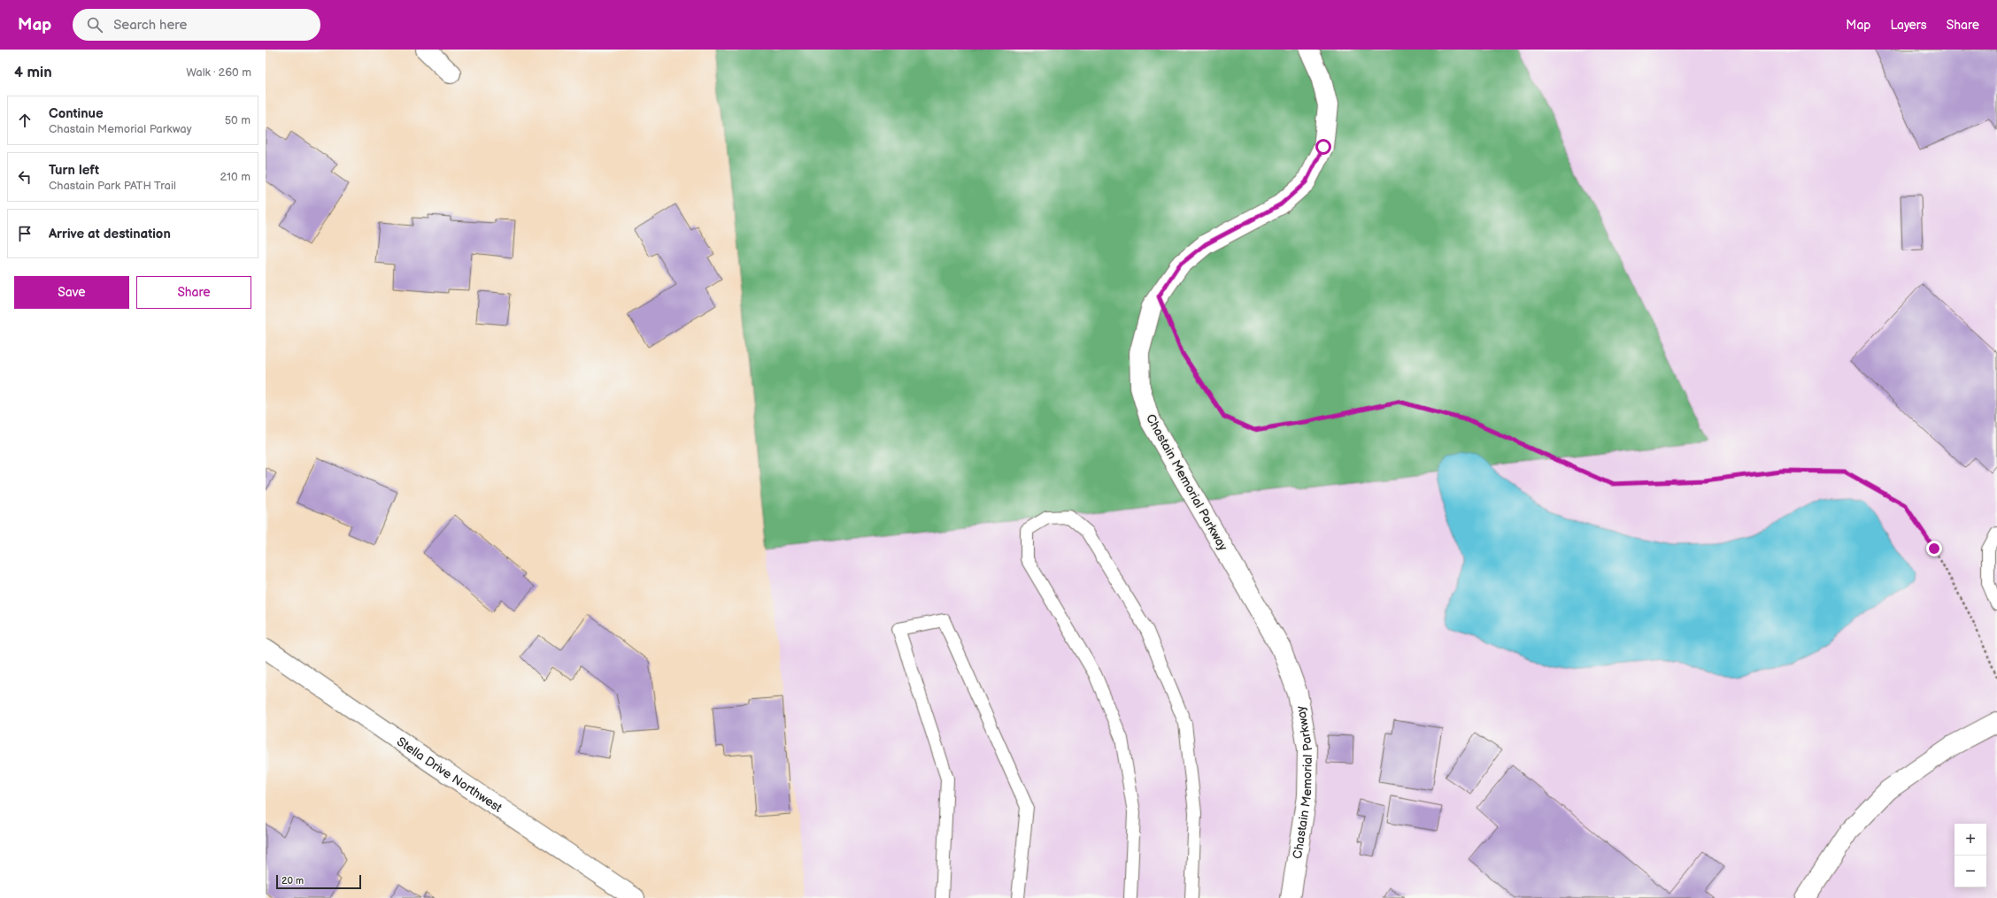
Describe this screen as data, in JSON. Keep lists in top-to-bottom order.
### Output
{
  "streets": {
    "street": ["Chastain Memorial Parkway", "Stella Drive Northwest"]
  },
  "scale_bar": "20 m",
  "page": {
    "header": "Map",
    "search": "Search here",
    "nav": ["Map", "Layers", "Share"],
    "heading": ["4 min", "Walk · 260 m"],
    "list": [
      ["Continue", "Chastain Memorial Parkway", "50 m"],
      ["Turn left", "Chastain Park PATH Trail", "210 m"],
      "Arrive at destination"
    ],
    "buttons": ["Save", "Share"],
    "map_buttons": ["+", "−"],
    "scale": "20 m"
  }
}
